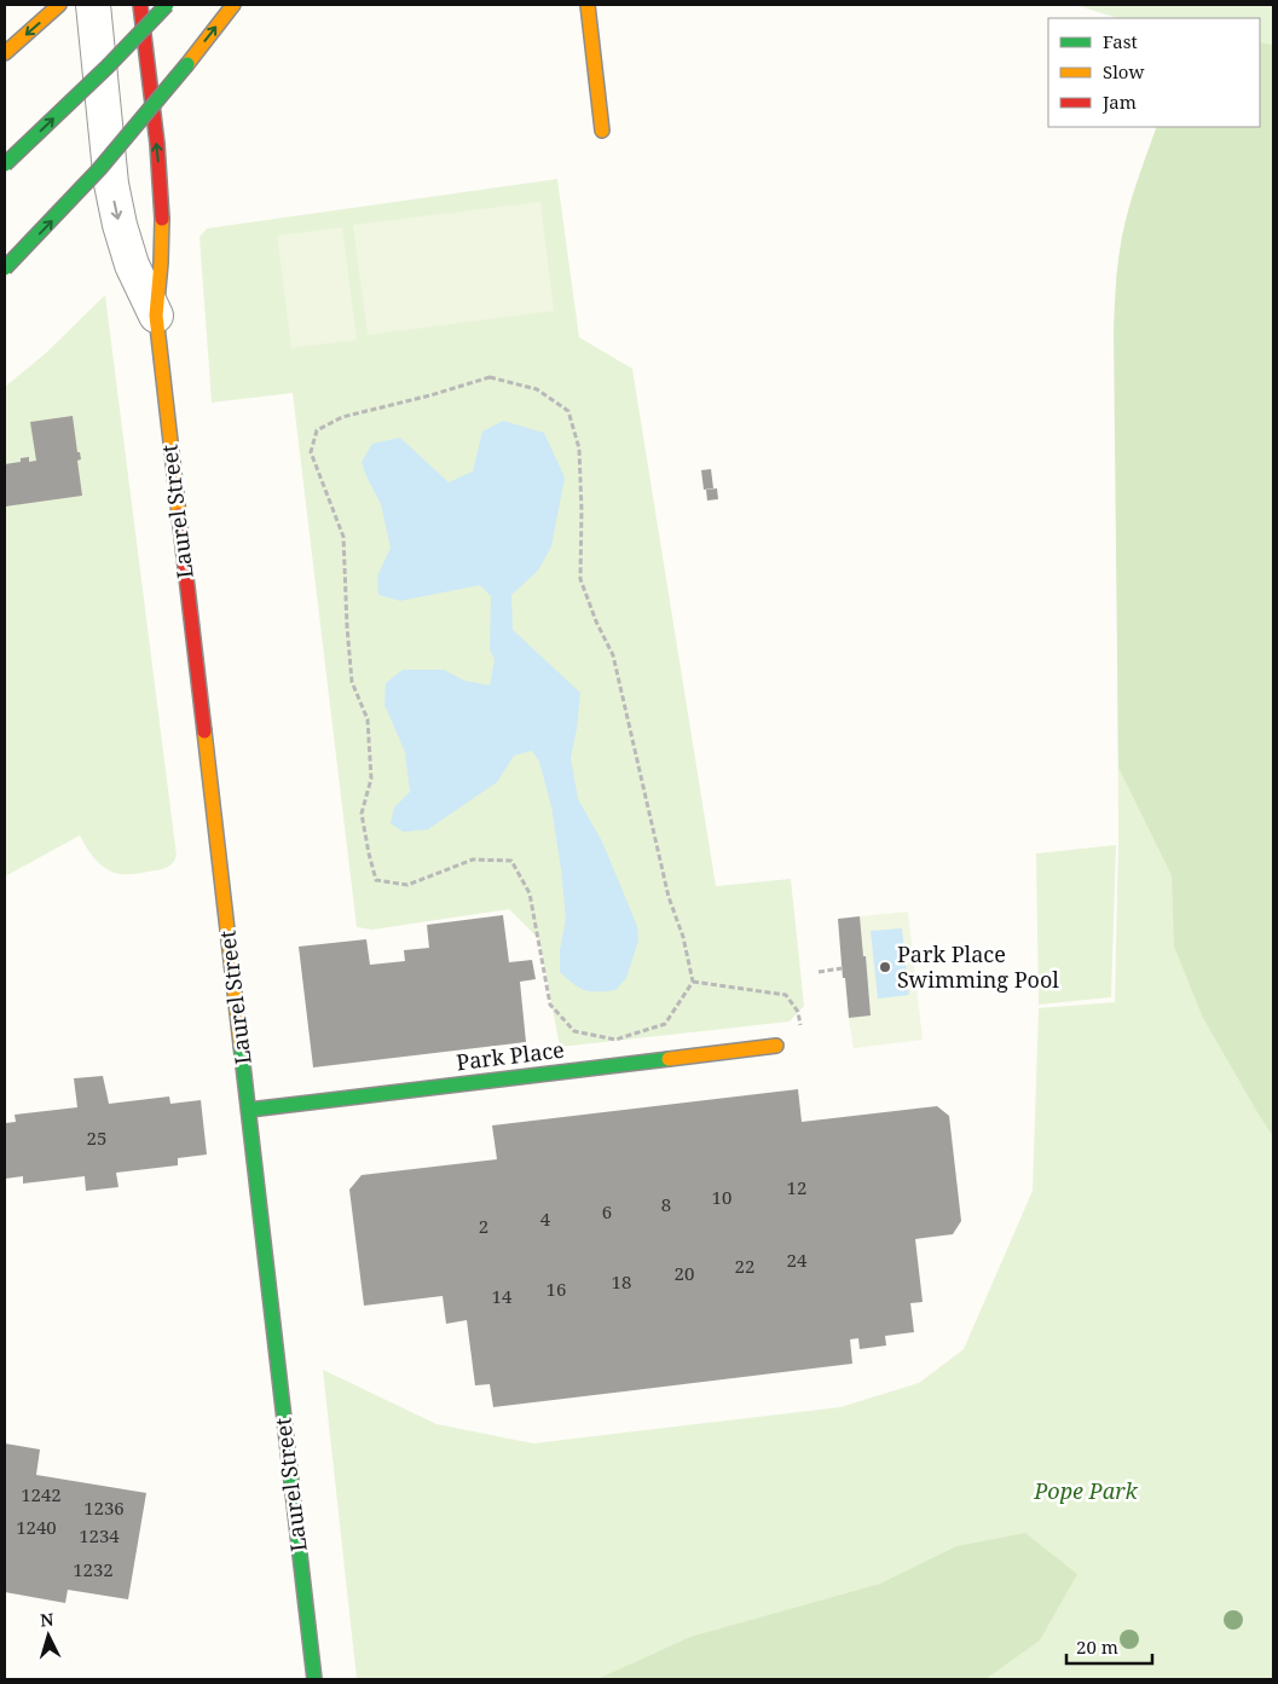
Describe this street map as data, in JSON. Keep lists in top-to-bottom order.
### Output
{
  "streets": {
    "main road": ["Laurel Street", "Park Place"]
  },
  "crossings": [
    ["Laurel Street", "Park Place"]
  ],
  "parks": ["Pope Park"],
  "places": ["Park Place Swimming Pool"],
  "house_numbers": [
    "25",
    "12",
    "10",
    "8",
    "6",
    "4",
    "2",
    "24",
    "22",
    "20",
    "18",
    "16",
    "14",
    "1242",
    "1236",
    "1240",
    "1234",
    "1232"
  ],
  "legend": ["Fast", "Slow", "Jam"],
  "scale_bar": "20 m",
  "north": "top"
}
